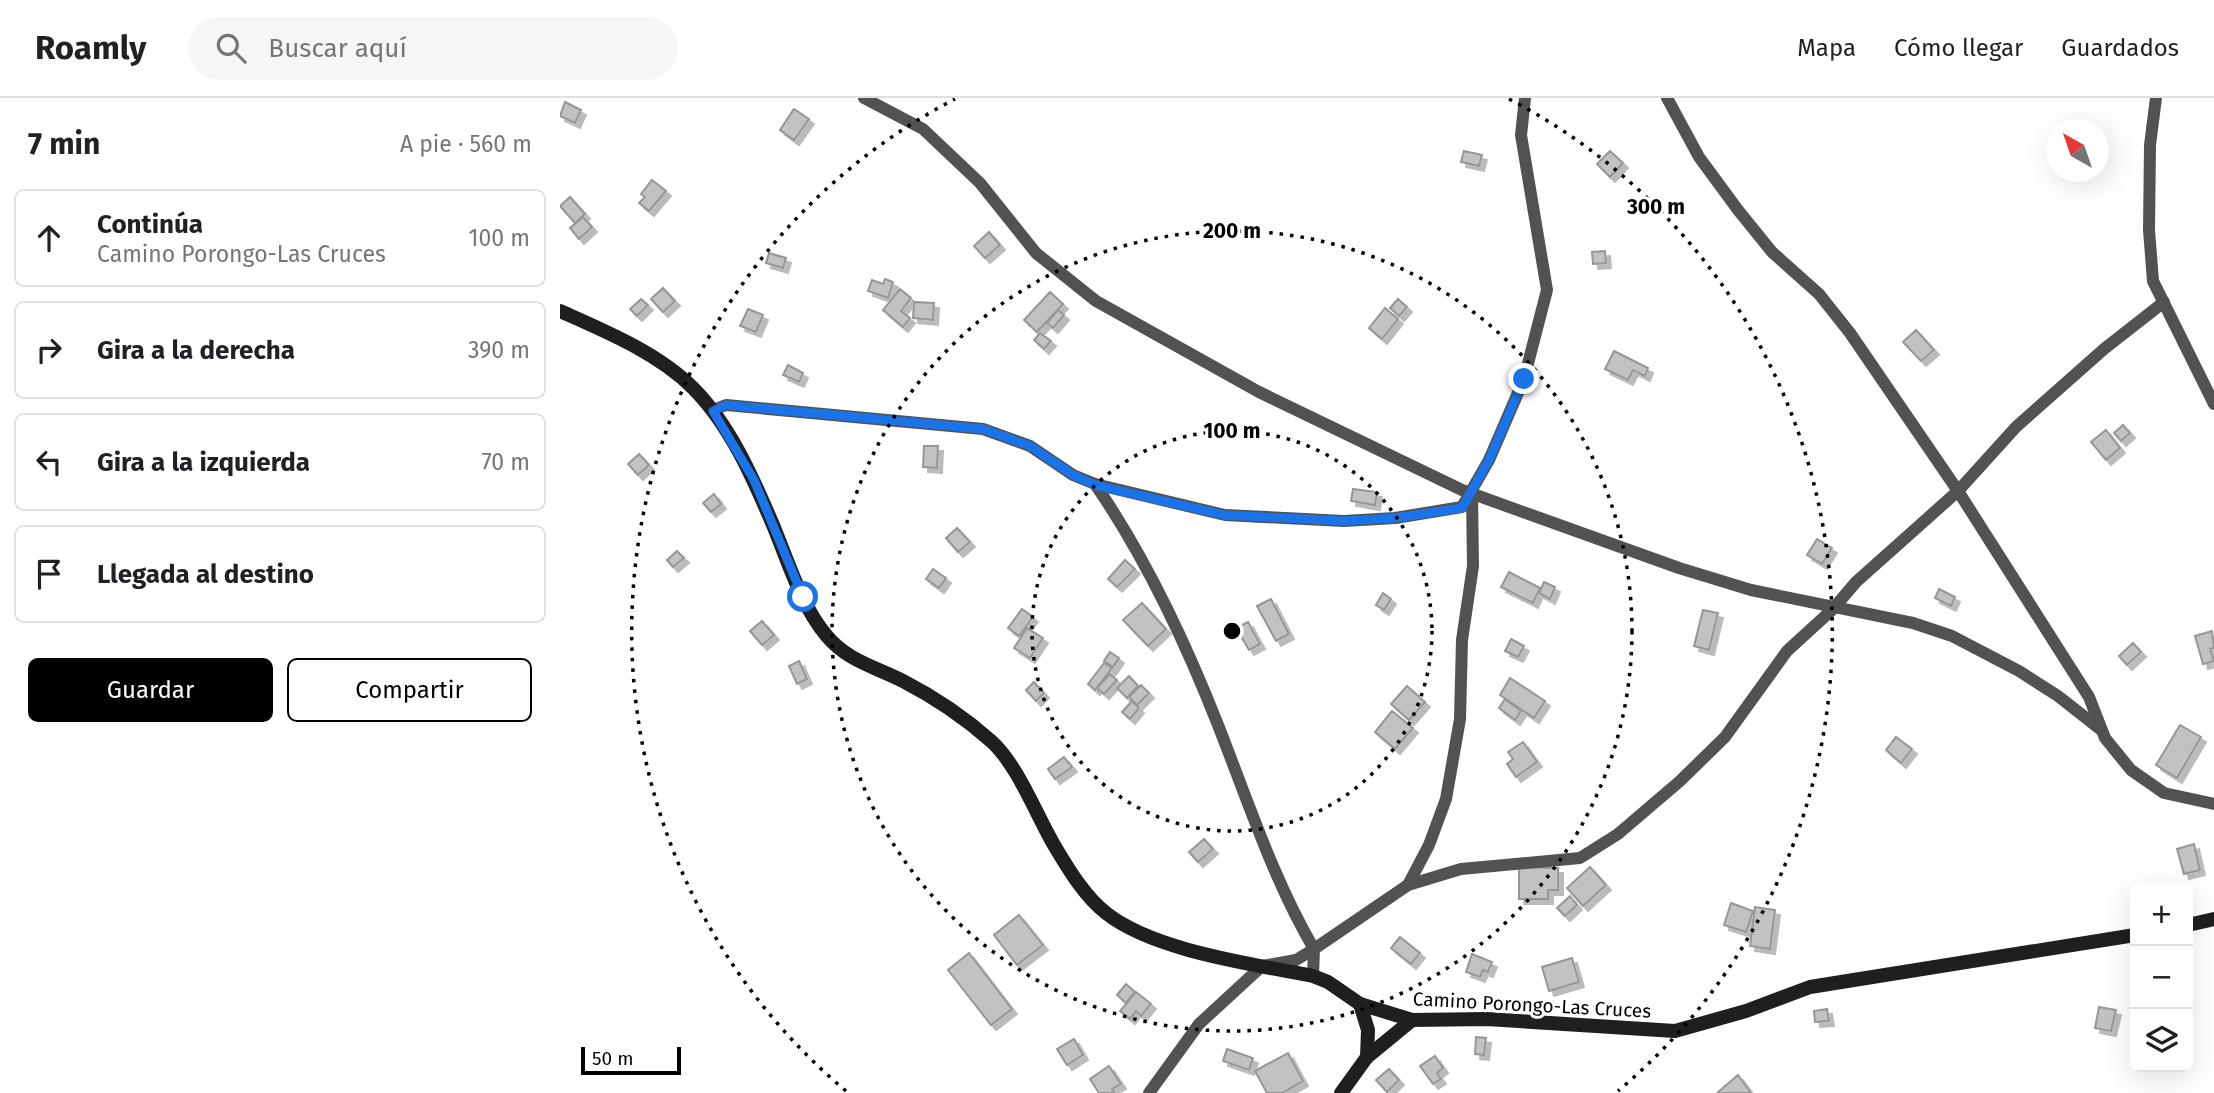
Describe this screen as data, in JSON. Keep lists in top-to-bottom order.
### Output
{
  "streets": {
    "main road": ["Camino Porongo-Las Cruces"]
  },
  "scale_bar": "50 m",
  "north": "top left",
  "page": {
    "header": "Roamly",
    "search": "Buscar aquí",
    "nav": ["Mapa", "Cómo llegar", "Guardados"],
    "heading": ["7 min", "A pie · 560 m"],
    "list": [
      ["Continúa", "Camino Porongo-Las Cruces", "100 m"],
      ["Gira a la derecha", "390 m"],
      ["Gira a la izquierda", "70 m"],
      "Llegada al destino"
    ],
    "buttons": ["Guardar", "Compartir"],
    "map_buttons": ["+", "−"],
    "scale": "50 m"
  },
  "rings": ["300 m", "200 m", "100 m"]
}
